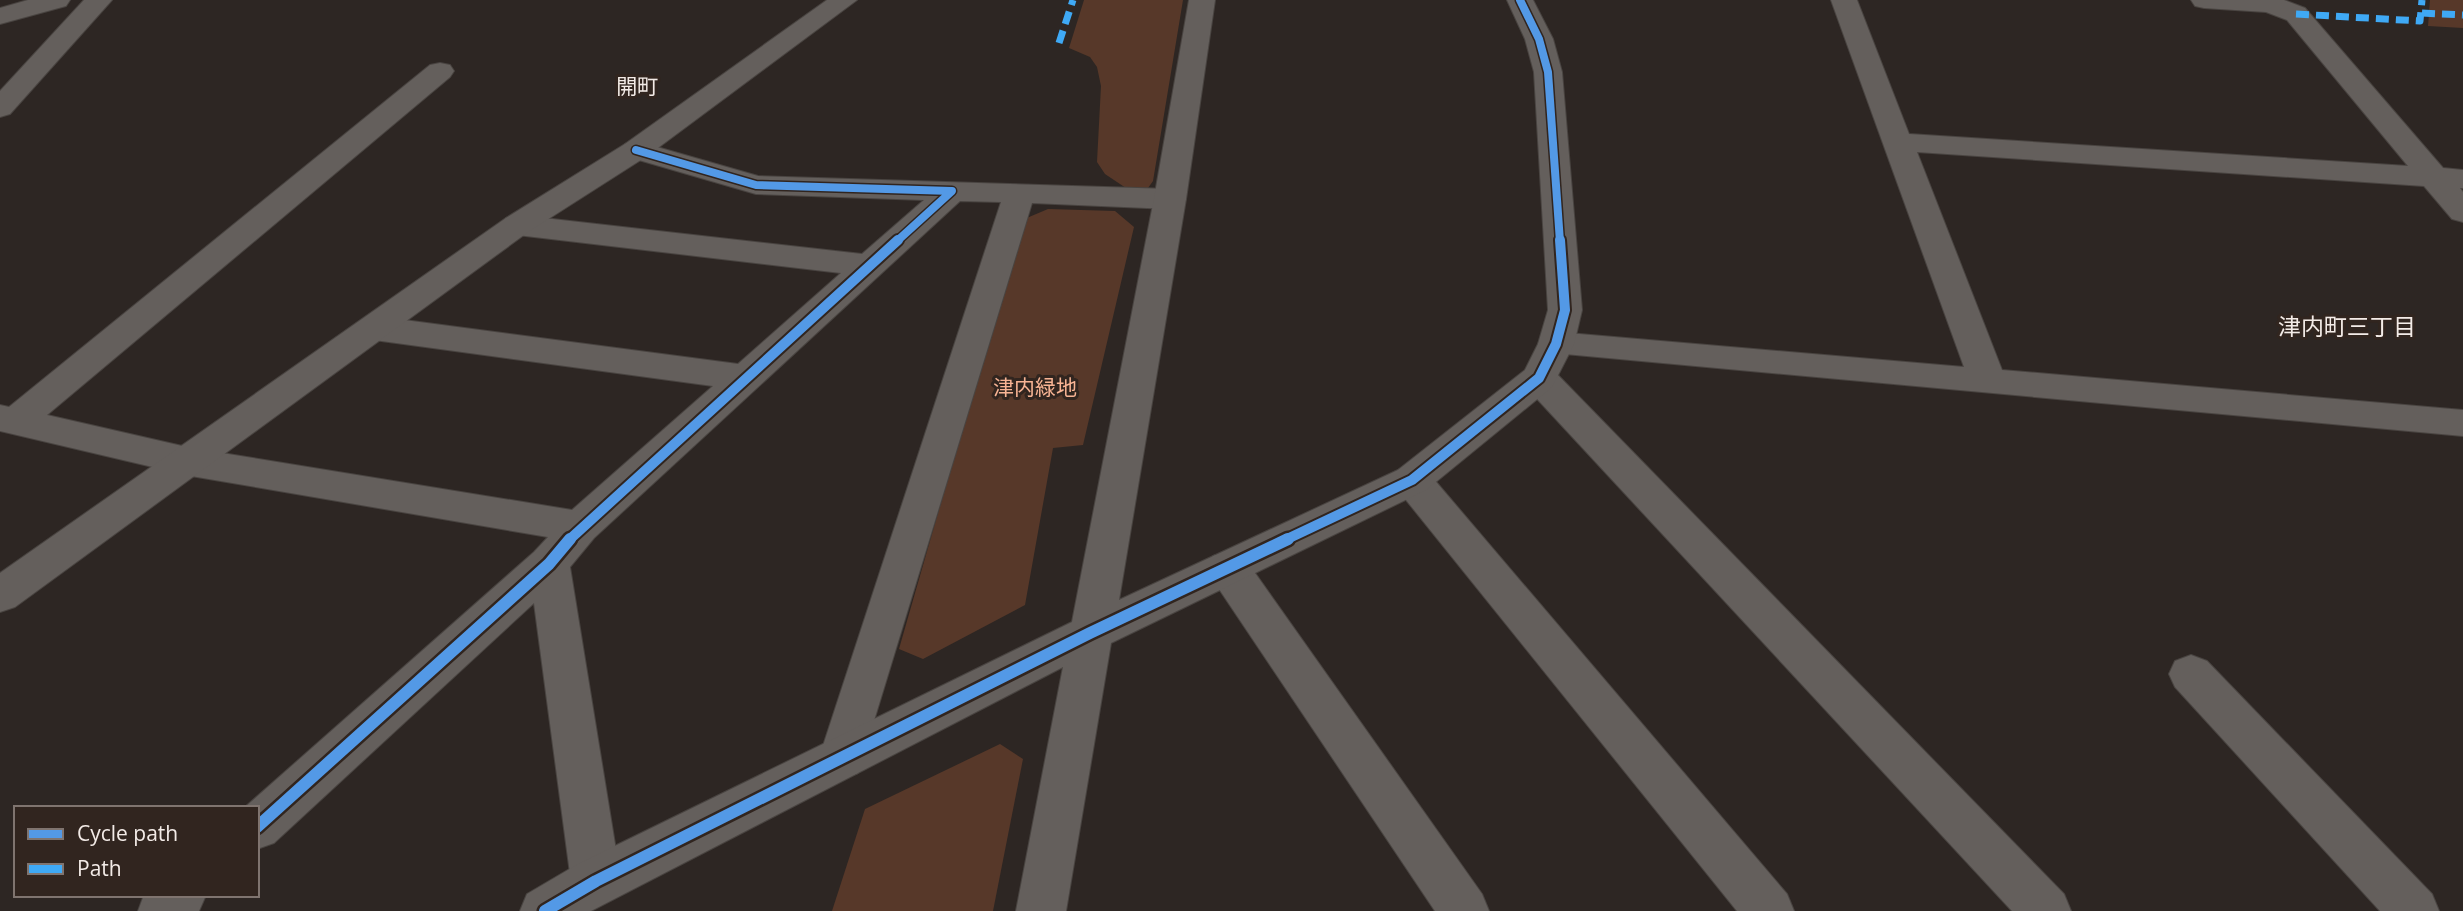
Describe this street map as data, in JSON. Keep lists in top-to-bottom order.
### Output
{
  "districts": ["開町", "津内町三丁目"],
  "parks": ["津内緑地"],
  "legend": ["Cycle path", "Path"]
}
